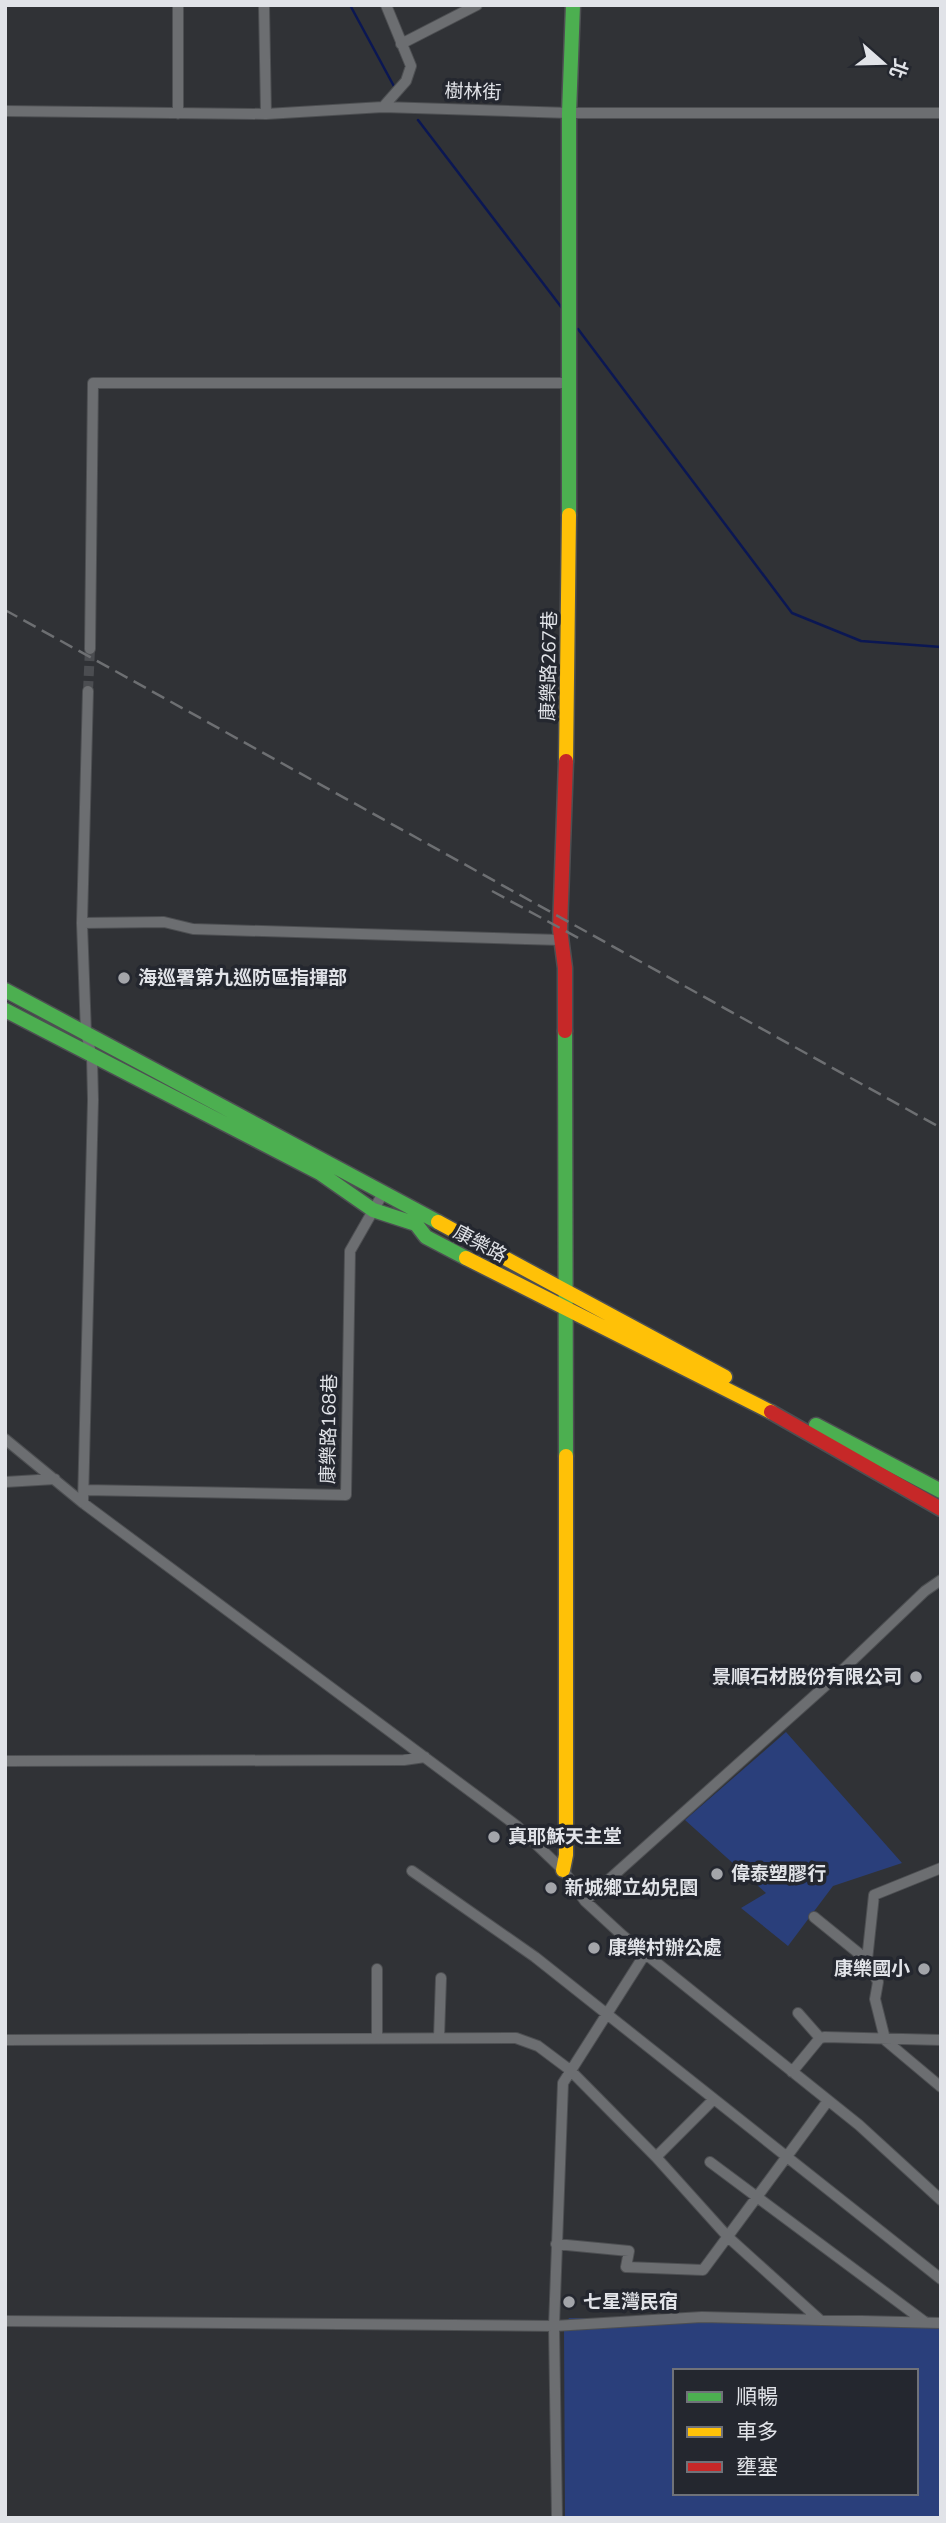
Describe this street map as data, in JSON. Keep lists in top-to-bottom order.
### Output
{
  "streets": {
    "main road": ["康樂路267巷", "康樂路"],
    "street": ["樹林街", "康樂路168巷"]
  },
  "crossings": [
    ["樹林街", "康樂路267巷"],
    ["康樂路267巷", "康樂路"],
    ["康樂路", "康樂路168巷"]
  ],
  "places": [
    "海巡署第九巡防區指揮部",
    "景順石材股份有限公司",
    "真耶穌天主堂",
    "偉泰塑膠行",
    "新城鄉立幼兒園",
    "康樂村辦公處",
    "康樂國小",
    "七星灣民宿"
  ],
  "legend": ["順暢", "車多", "壅塞"],
  "north": "right"
}
